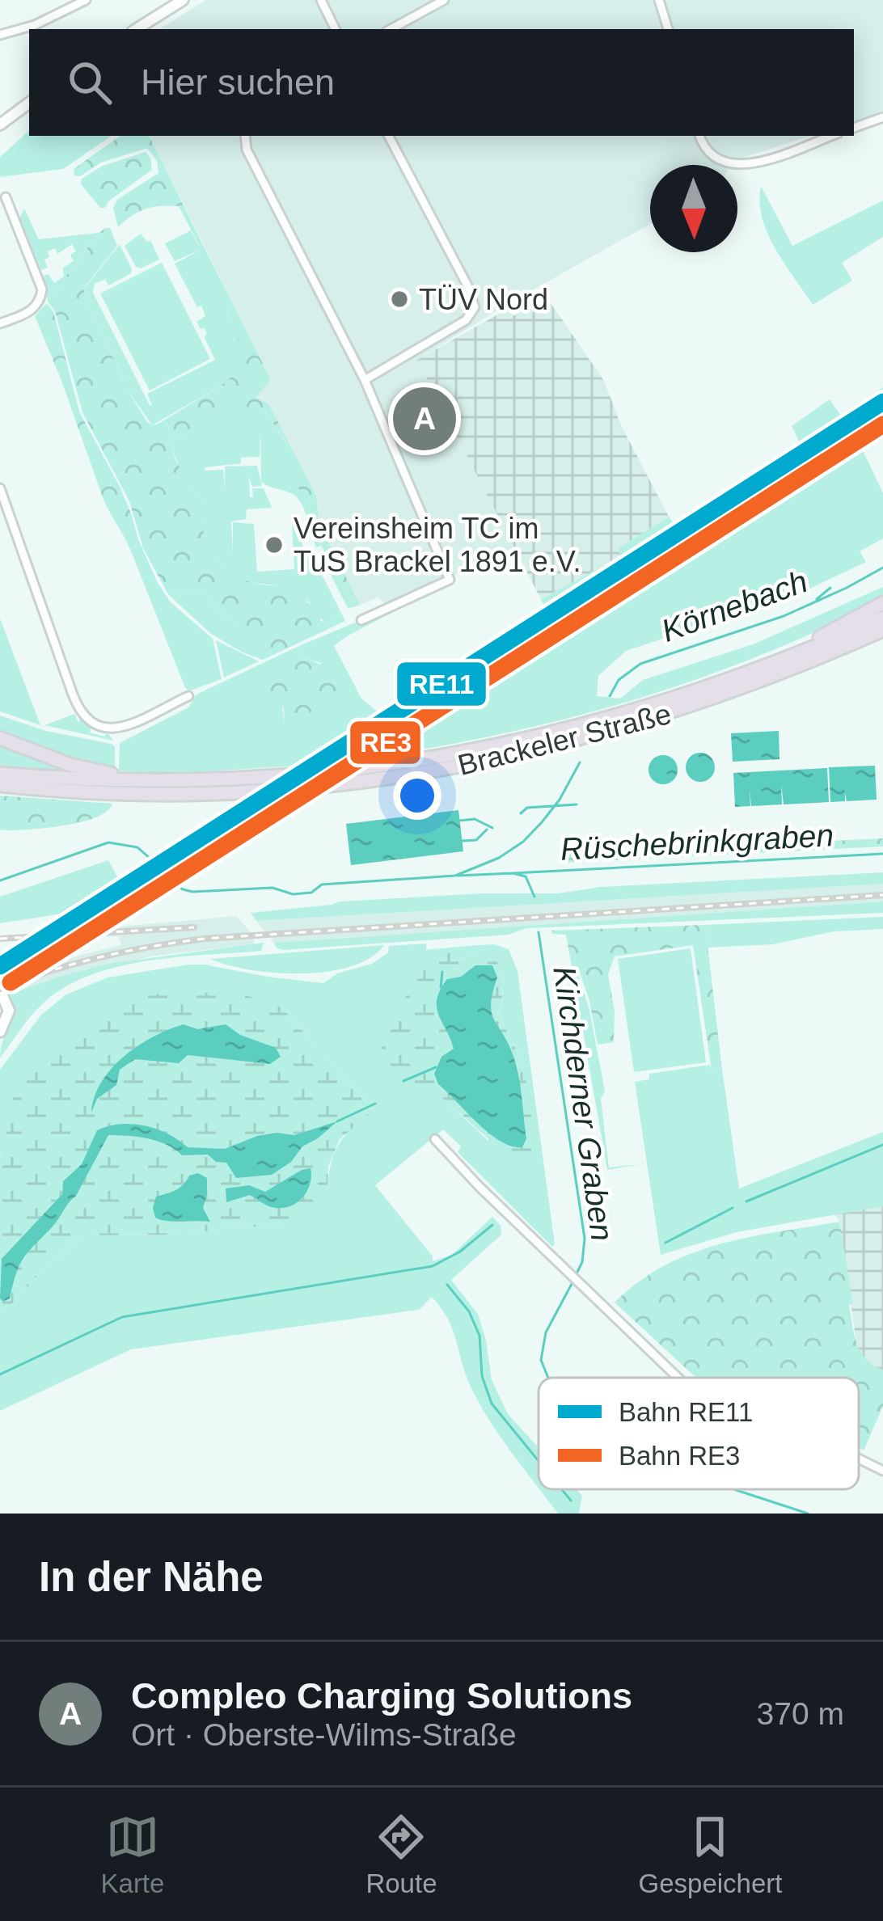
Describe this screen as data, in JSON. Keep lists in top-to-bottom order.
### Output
{
  "streets": {
    "highway": ["Brackeler Straße"]
  },
  "water": ["Körnebach", "Rüschebrinkgraben", "Kirchderner Graben"],
  "places": ["TÜV Nord", "Vereinsheim TC im TuS Brackel 1891 e.V."],
  "lines": ["rail line RE11", "rail line RE3"],
  "legend": ["Bahn RE11", "Bahn RE3"],
  "north": "bottom",
  "page": {
    "search": "Hier suchen",
    "pins": "A",
    "heading": "In der Nähe",
    "list": [
      {
        "mark": "A",
        "name": "Compleo Charging Solutions",
        "note": "Ort · Oberste-Wilms-Straße",
        "value": "370 m"
      }
    ],
    "nav": ["Karte", "Route", "Gespeichert"]
  }
}
